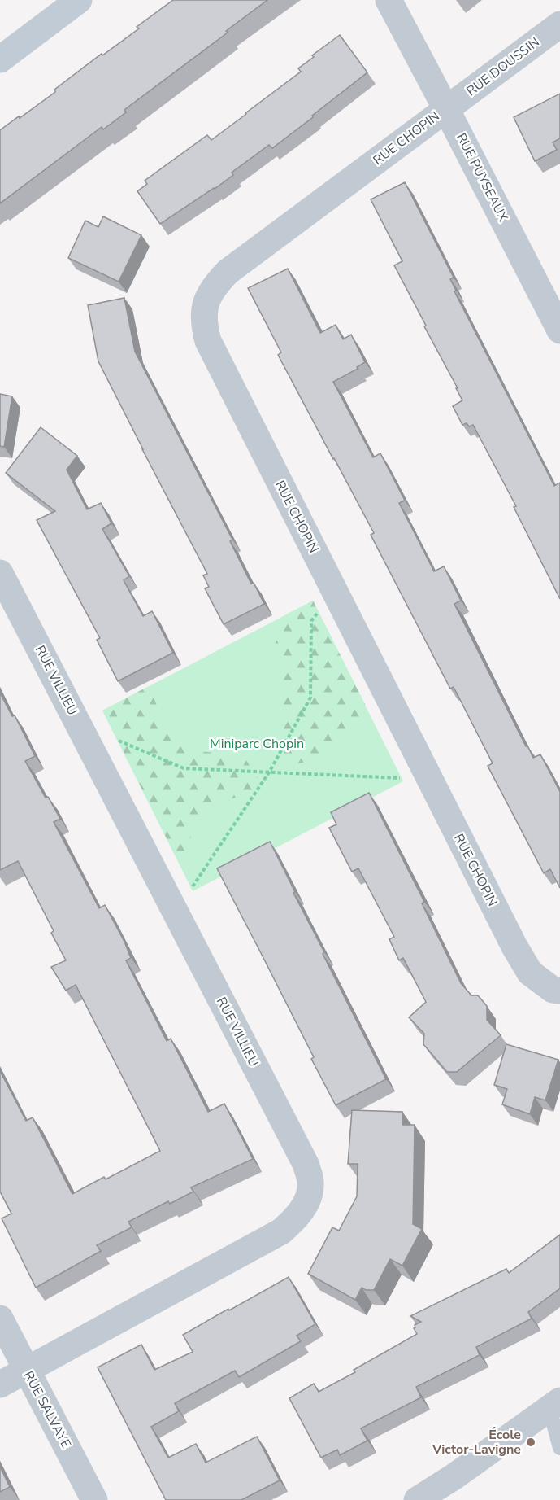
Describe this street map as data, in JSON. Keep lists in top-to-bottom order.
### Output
{
  "streets": {
    "street": [
      "RUE DOUSSIN",
      "RUE CHOPIN",
      "RUE PUYSEAUX",
      "RUE VILLIEU",
      "RUE SALVAYE"
    ]
  },
  "crossings": [
    ["RUE DOUSSIN", "RUE CHOPIN"],
    ["RUE DOUSSIN", "RUE PUYSEAUX"],
    ["RUE CHOPIN", "RUE PUYSEAUX"],
    ["RUE VILLIEU", "RUE SALVAYE"]
  ],
  "parks": ["Miniparc Chopin"],
  "places": ["École Victor-Lavigne"]
}
